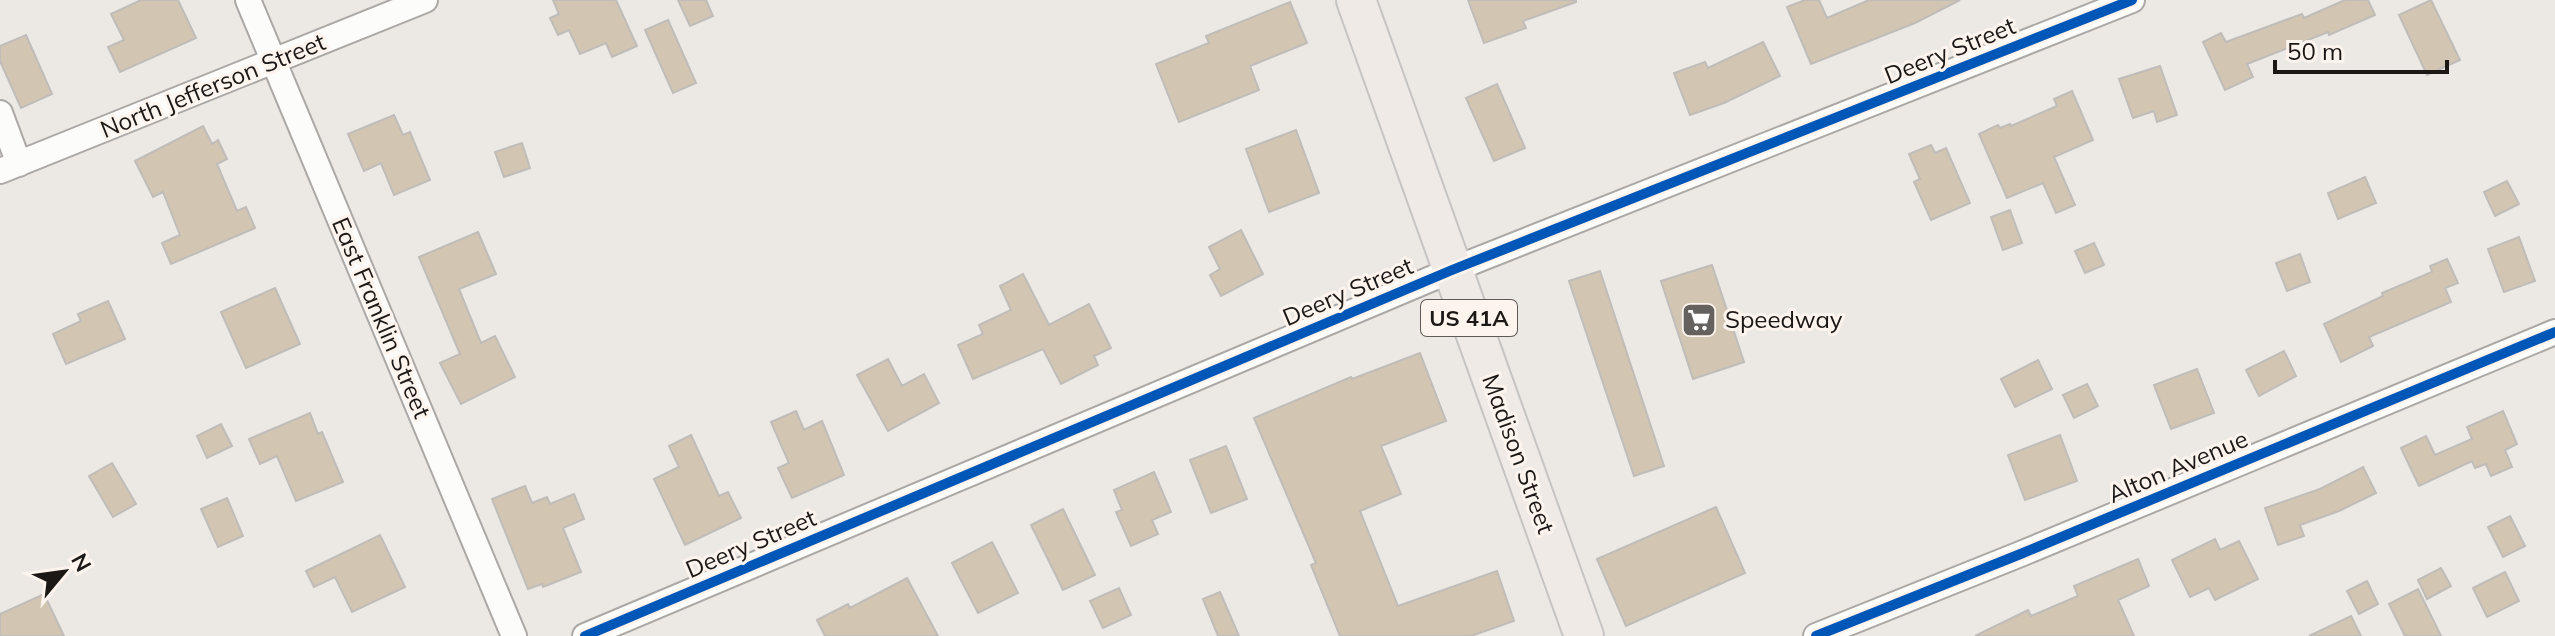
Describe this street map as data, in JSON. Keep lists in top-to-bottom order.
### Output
{
  "streets": {
    "main road": ["US 41A", "Madison Street"],
    "street": [
      "Deery Street",
      "North Jefferson Street",
      "East Franklin Street",
      "Alton Avenue"
    ]
  },
  "crossings": [
    ["Deery Street", "Madison Street"],
    ["North Jefferson Street", "East Franklin Street"]
  ],
  "places": {
    "supermarket": ["Speedway"]
  },
  "scale_bar": "50 m",
  "north": "top right"
}
